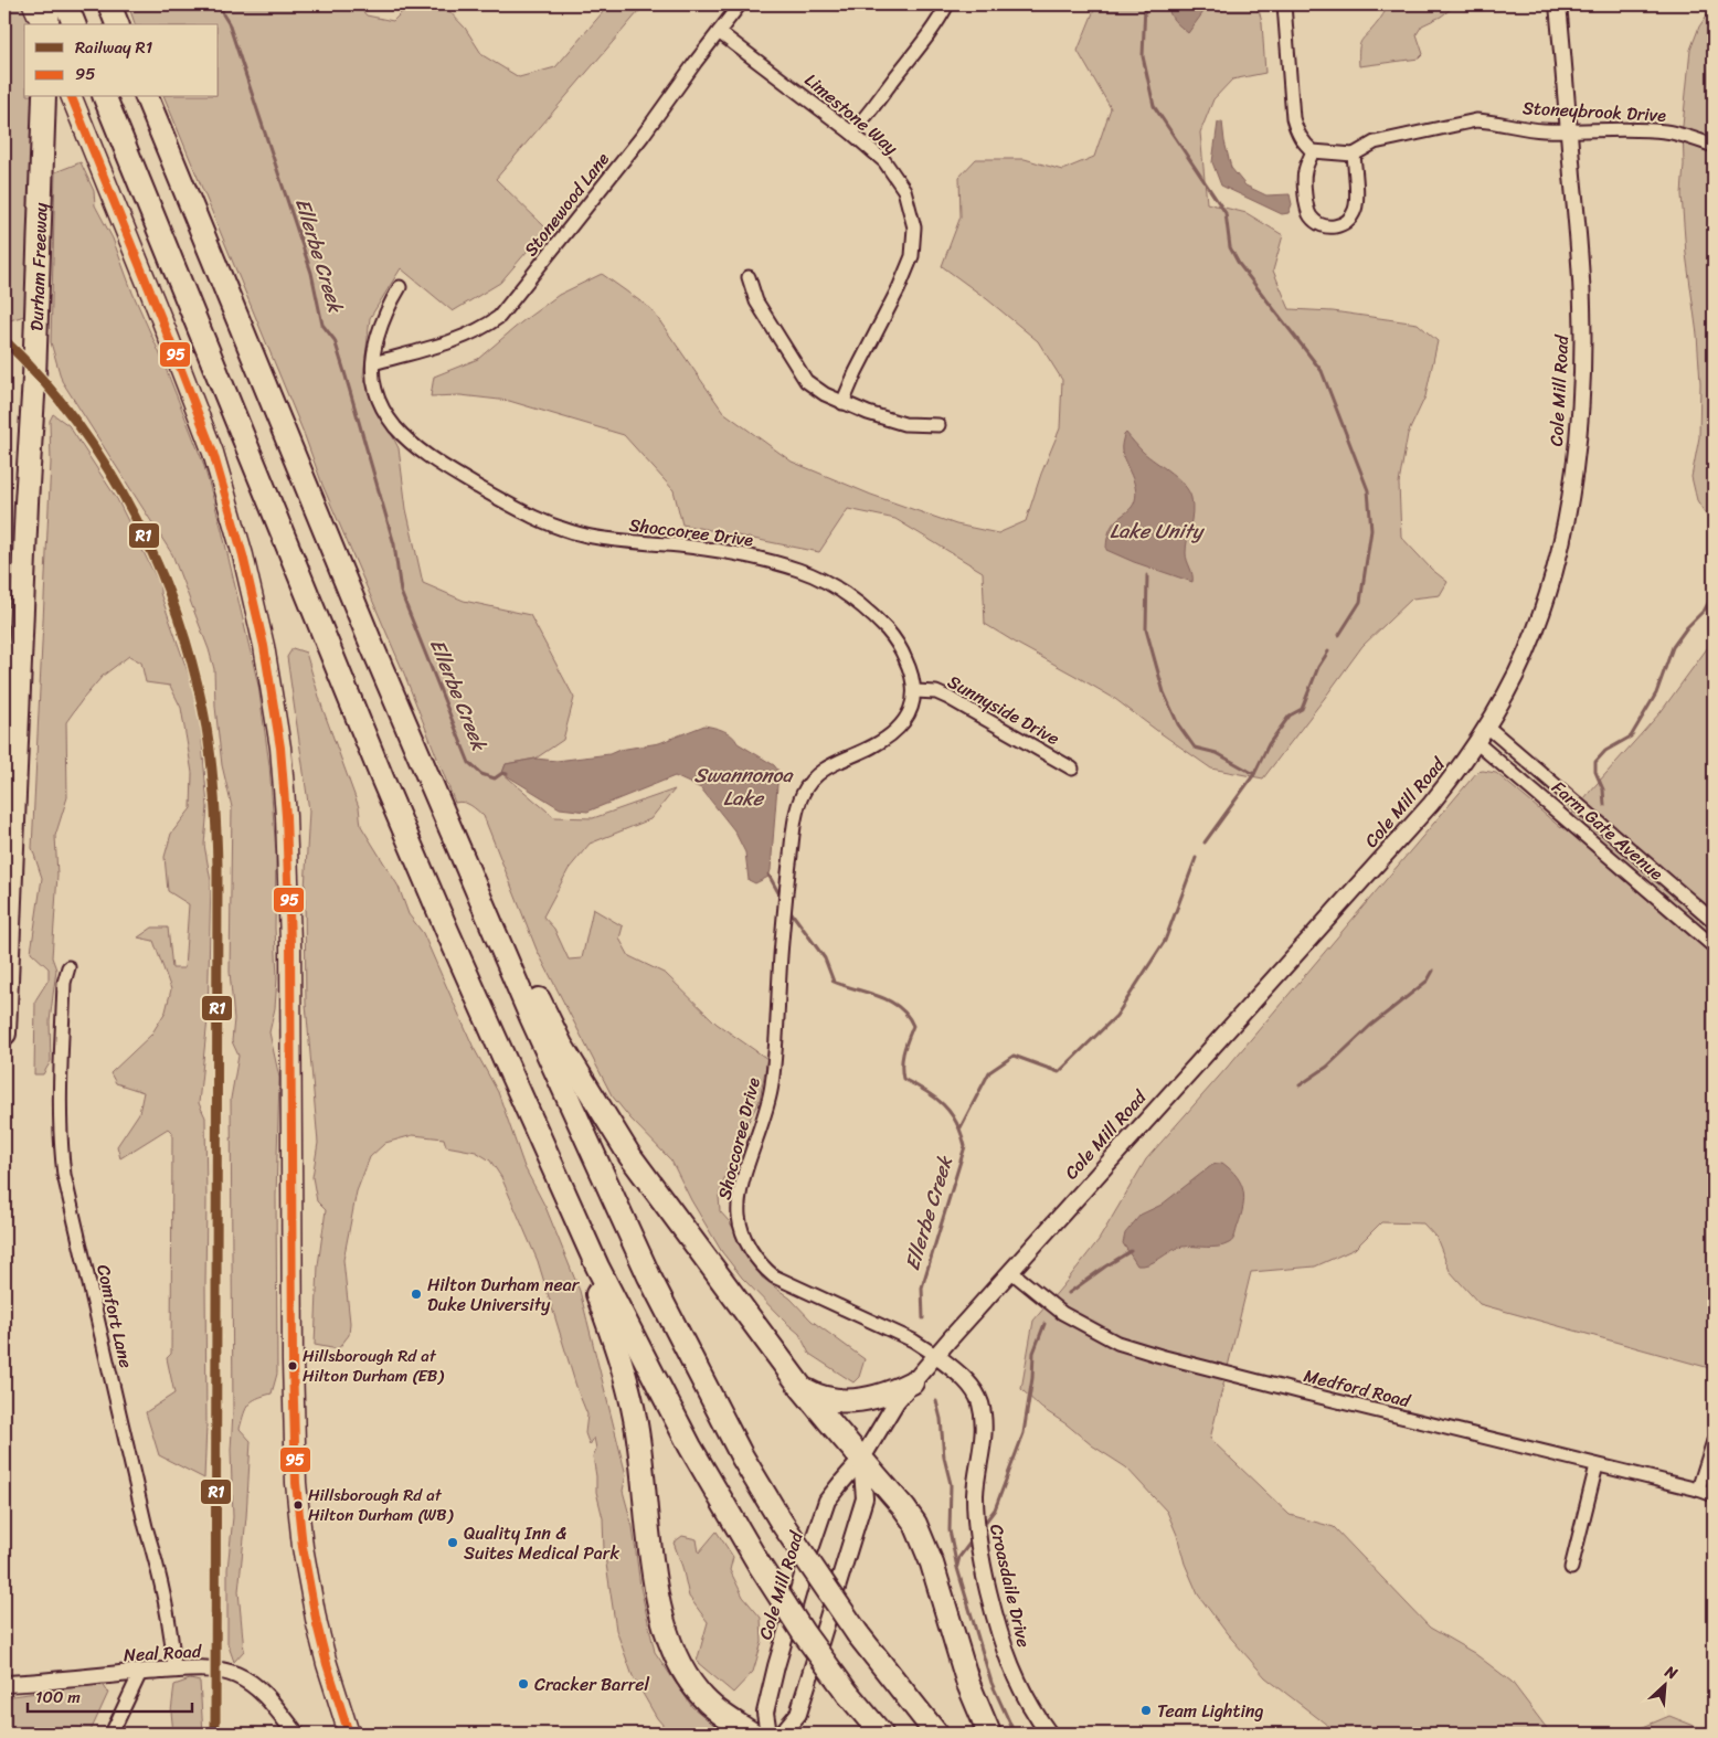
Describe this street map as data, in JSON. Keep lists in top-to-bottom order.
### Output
{
  "streets": {
    "highway": ["Durham Freeway"],
    "street": [
      "Stoneybrook Drive",
      "Limestone Way",
      "Stonewood Lane",
      "Cole Mill Road",
      "Shoccoree Drive",
      "Sunnyside Drive",
      "Farm Gate Avenue",
      "Comfort Lane",
      "Medford Road",
      "Croasdaile Drive",
      "Neal Road"
    ]
  },
  "crossings": [
    ["Stoneybrook Drive", "Cole Mill Road"],
    ["Limestone Way", "Stonewood Lane"],
    ["Stonewood Lane", "Shoccoree Drive"],
    ["Cole Mill Road", "Shoccoree Drive"],
    ["Cole Mill Road", "Farm Gate Avenue"],
    ["Cole Mill Road", "Medford Road"],
    ["Cole Mill Road", "Croasdaile Drive"],
    ["Shoccoree Drive", "Sunnyside Drive"],
    ["Shoccoree Drive", "Croasdaile Drive"],
    ["Comfort Lane", "Neal Road"]
  ],
  "water": ["Ellerbe Creek", "Lake Unity", "Swannonoa Lake"],
  "places": [
    "Hilton Durham near Duke University",
    "Hillsborough Rd at Hilton Durham (EB)",
    "Hillsborough Rd at Hilton Durham (WB)",
    "Quality Inn & Suites Medical Park",
    "Cracker Barrel",
    "Team Lighting"
  ],
  "lines": ["transit line 95", "rail line R1"],
  "legend": ["Railway R1", "95"],
  "scale_bar": "100 m",
  "north": "top right"
}
